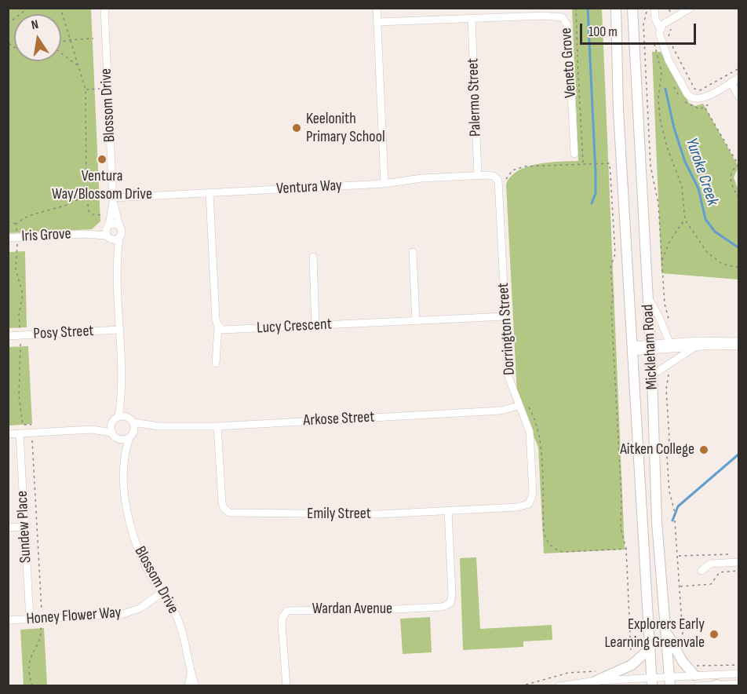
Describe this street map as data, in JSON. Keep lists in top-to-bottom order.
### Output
{
  "streets": {
    "main road": ["Mickleham Road"],
    "street": [
      "Veneto Grove",
      "Palermo Street",
      "Blossom Drive",
      "Ventura Way",
      "Iris Grove",
      "Lucy Crescent",
      "Dorrington Street",
      "Posy Street",
      "Arkose Street",
      "Emily Street",
      "Sundew Place",
      "Wardan Avenue",
      "Honey Flower Way"
    ]
  },
  "crossings": [
    ["Veneto Grove", "Palermo Street"],
    ["Palermo Street", "Ventura Way"],
    ["Blossom Drive", "Ventura Way"],
    ["Blossom Drive", "Iris Grove"],
    ["Blossom Drive", "Posy Street"],
    ["Blossom Drive", "Arkose Street"],
    ["Blossom Drive", "Honey Flower Way"],
    ["Ventura Way", "Dorrington Street"],
    ["Lucy Crescent", "Dorrington Street"],
    ["Dorrington Street", "Arkose Street"],
    ["Dorrington Street", "Emily Street"],
    ["Arkose Street", "Emily Street"],
    ["Emily Street", "Wardan Avenue"],
    ["Sundew Place", "Honey Flower Way"]
  ],
  "water": ["Yuroke Creek"],
  "places": [
    "Keelonith Primary School",
    "Ventura Way/Blossom Drive",
    "Aitken College",
    "Explorers Early Learning Greenvale"
  ],
  "scale_bar": "100 m",
  "north": "top"
}
